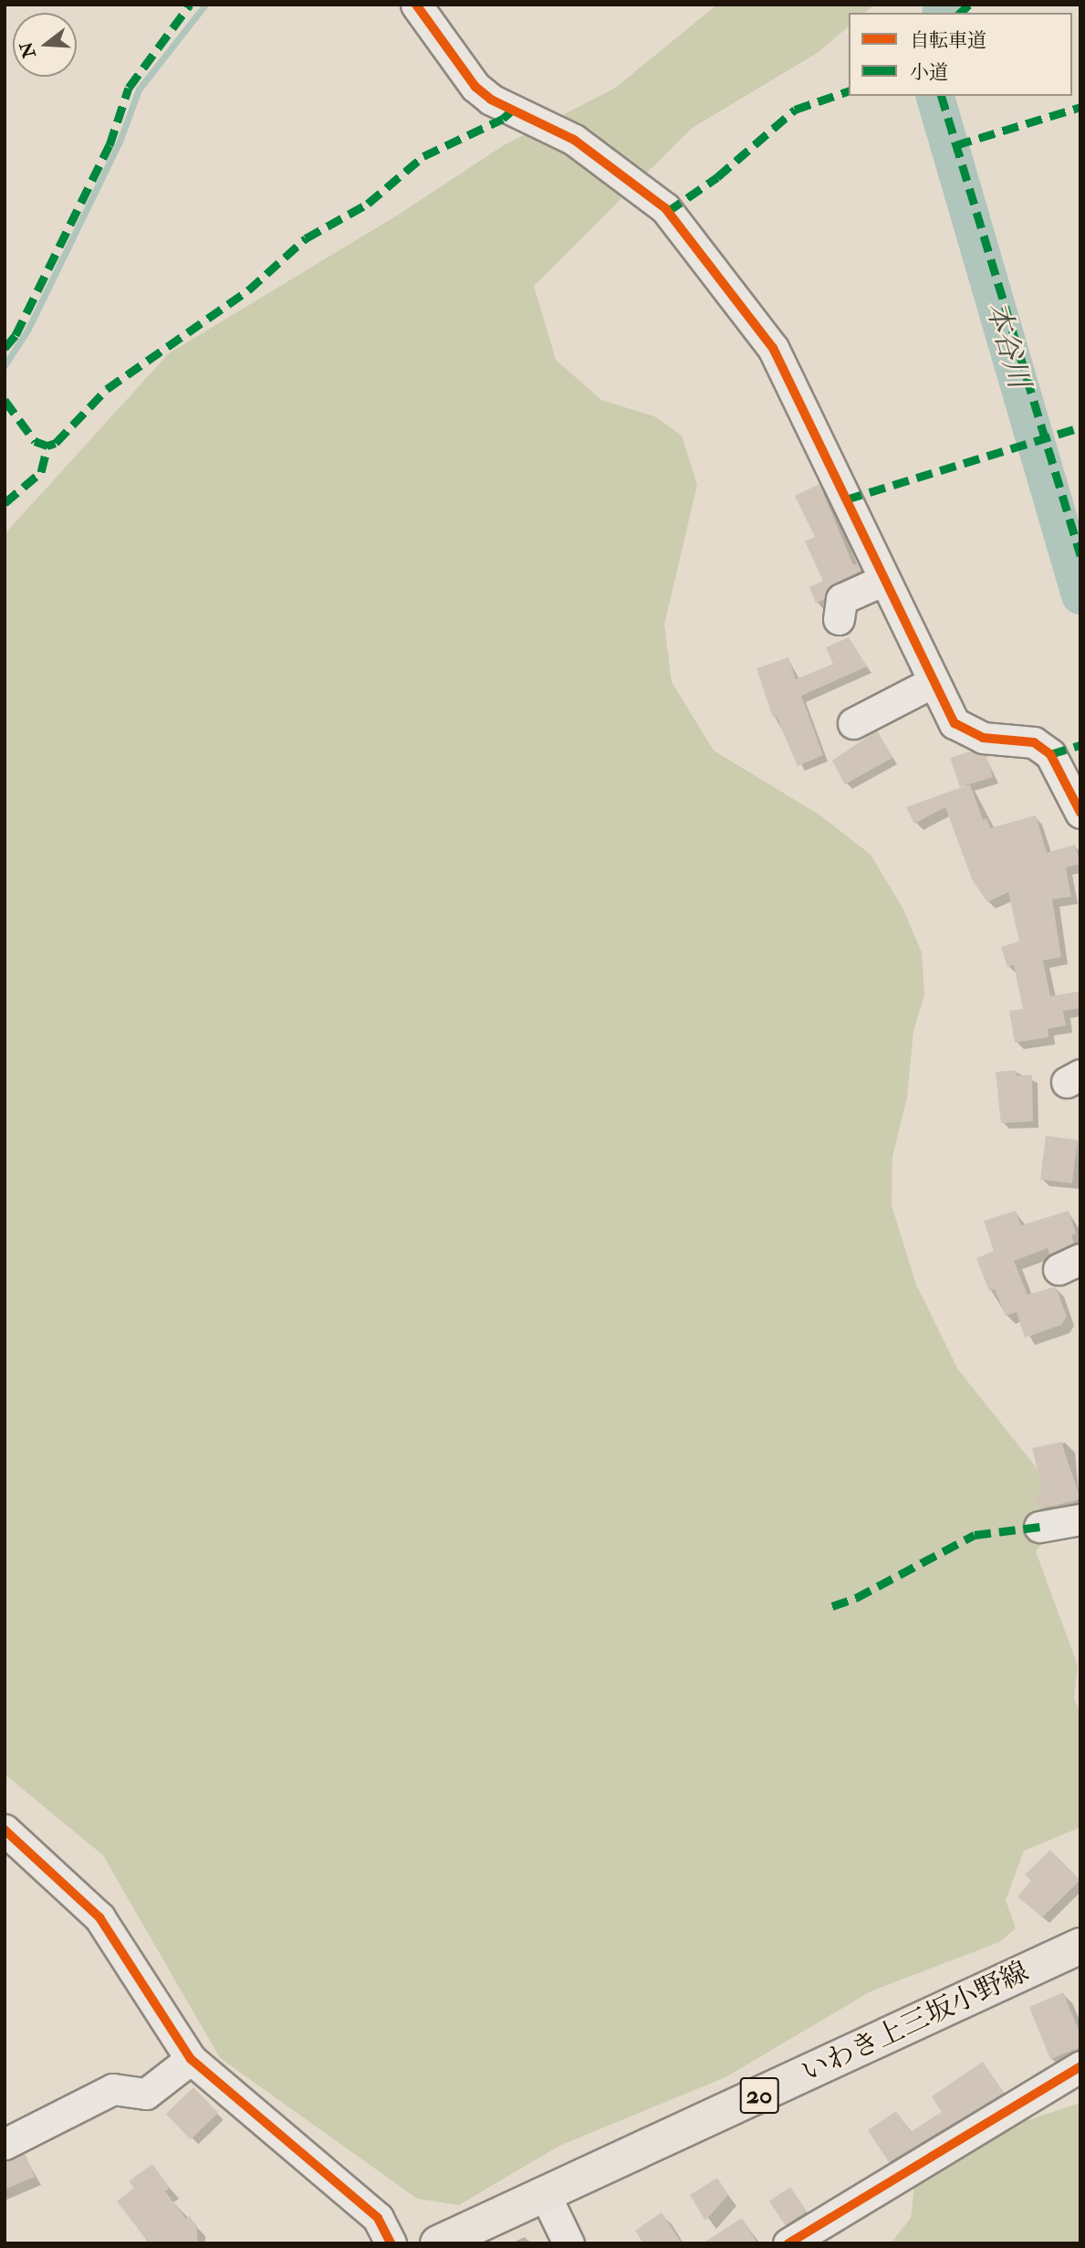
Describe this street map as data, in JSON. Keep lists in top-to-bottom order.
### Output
{
  "streets": {
    "main road": ["いわき上三坂小野線", "20"]
  },
  "water": ["本谷川"],
  "legend": ["自転車道", "小道"],
  "north": "left"
}
